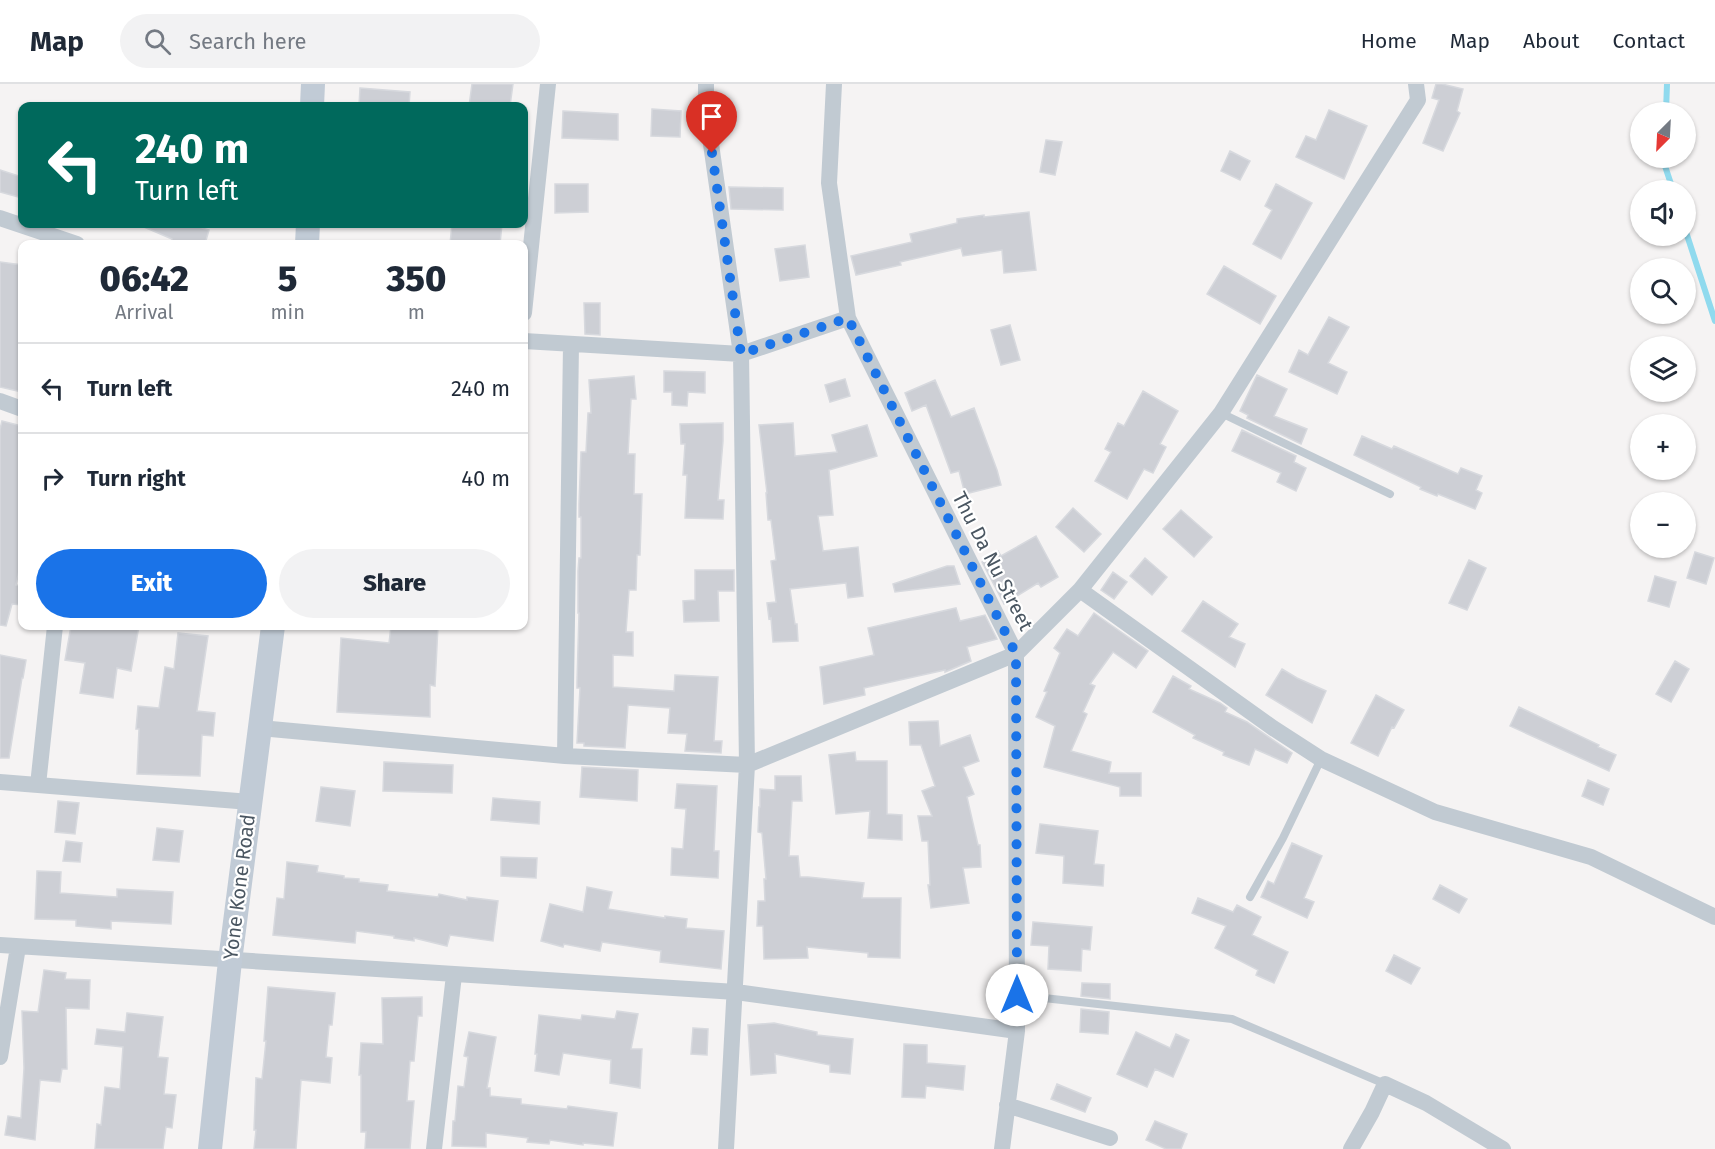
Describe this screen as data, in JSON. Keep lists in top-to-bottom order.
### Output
{
  "streets": {
    "street": ["Thu Da Nu Street", "Yone Kone Road"]
  },
  "north": "bottom left",
  "page": {
    "header": "Map",
    "search": "Search here",
    "nav": [
      "Home",
      "Map",
      "About",
      "Contact"
    ],
    "map_buttons": ["+", "−"],
    "turn": ["240 m", "Turn left"],
    "eta": [
      "06:42",
      "Arrival",
      "5",
      "min",
      "350",
      "m"
    ],
    "list": [
      {
        "name": "Turn left",
        "value": "240 m"
      },
      {
        "name": "Turn right",
        "value": "40 m"
      }
    ],
    "buttons": ["Exit", "Share"]
  }
}
